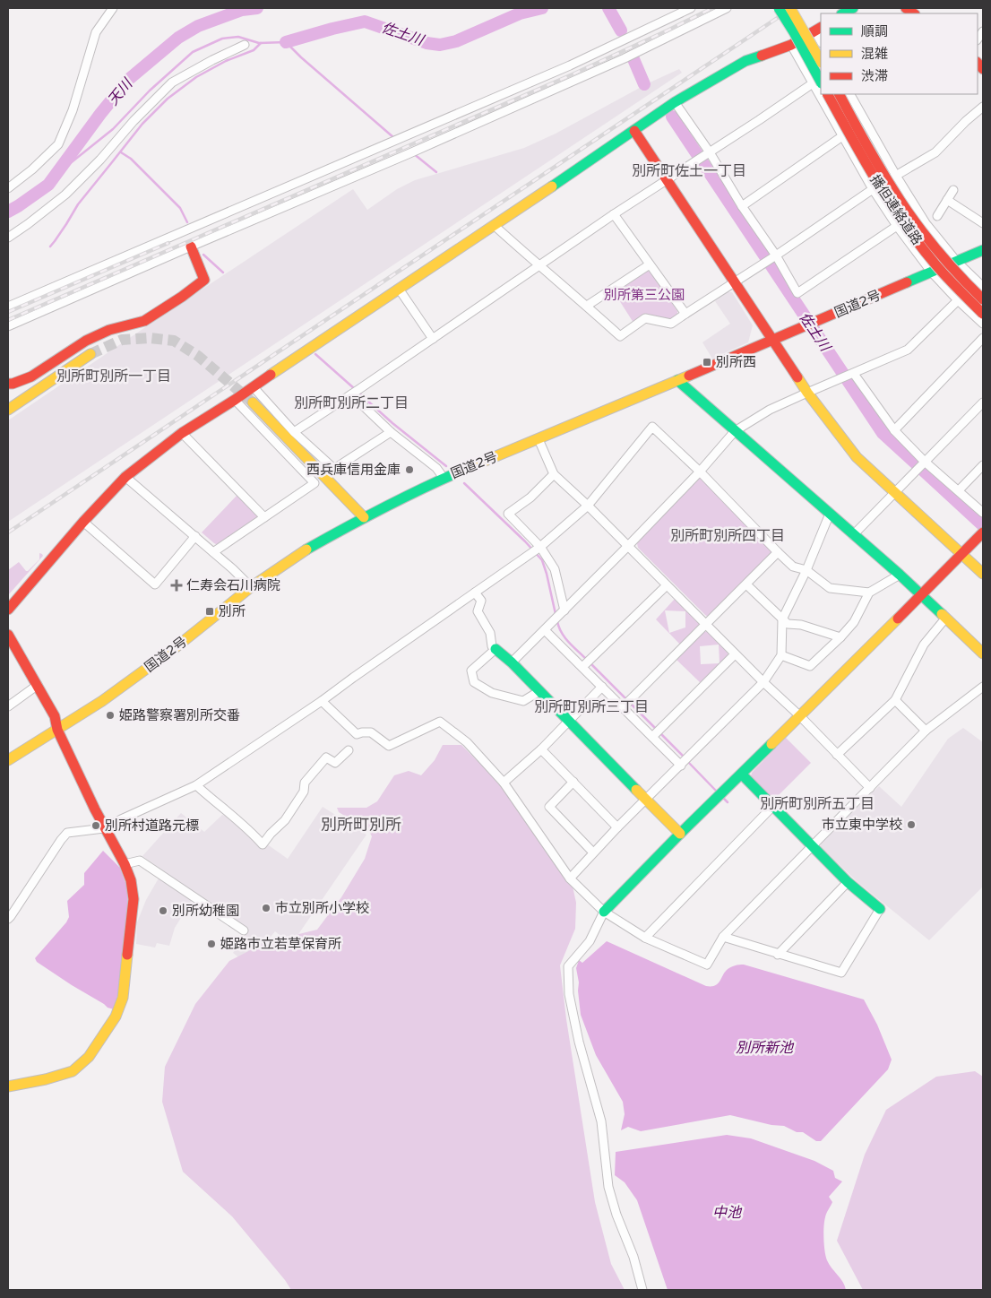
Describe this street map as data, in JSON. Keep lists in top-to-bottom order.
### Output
{
  "streets": {
    "main road": ["播但連絡道路", "国道2号"]
  },
  "districts": [
    "別所町佐土一丁目",
    "別所町別所一丁目",
    "別所町別所二丁目",
    "別所町別所四丁目",
    "別所町別所三丁目",
    "別所町別所五丁目",
    "別所町別所"
  ],
  "water": [
    "佐土川",
    "天川",
    "別所新池",
    "中池"
  ],
  "parks": ["別所第三公園"],
  "places": {
    "transit": ["別所西", "別所"],
    "other": [
      "西兵庫信用金庫",
      "姫路警察署別所交番",
      "市立東中学校",
      "別所村道路元標",
      "市立別所小学校",
      "別所幼稚園",
      "姫路市立若草保育所"
    ],
    "health": ["仁寿会石川病院"]
  },
  "legend": ["順調", "混雑", "渋滞"]
}
